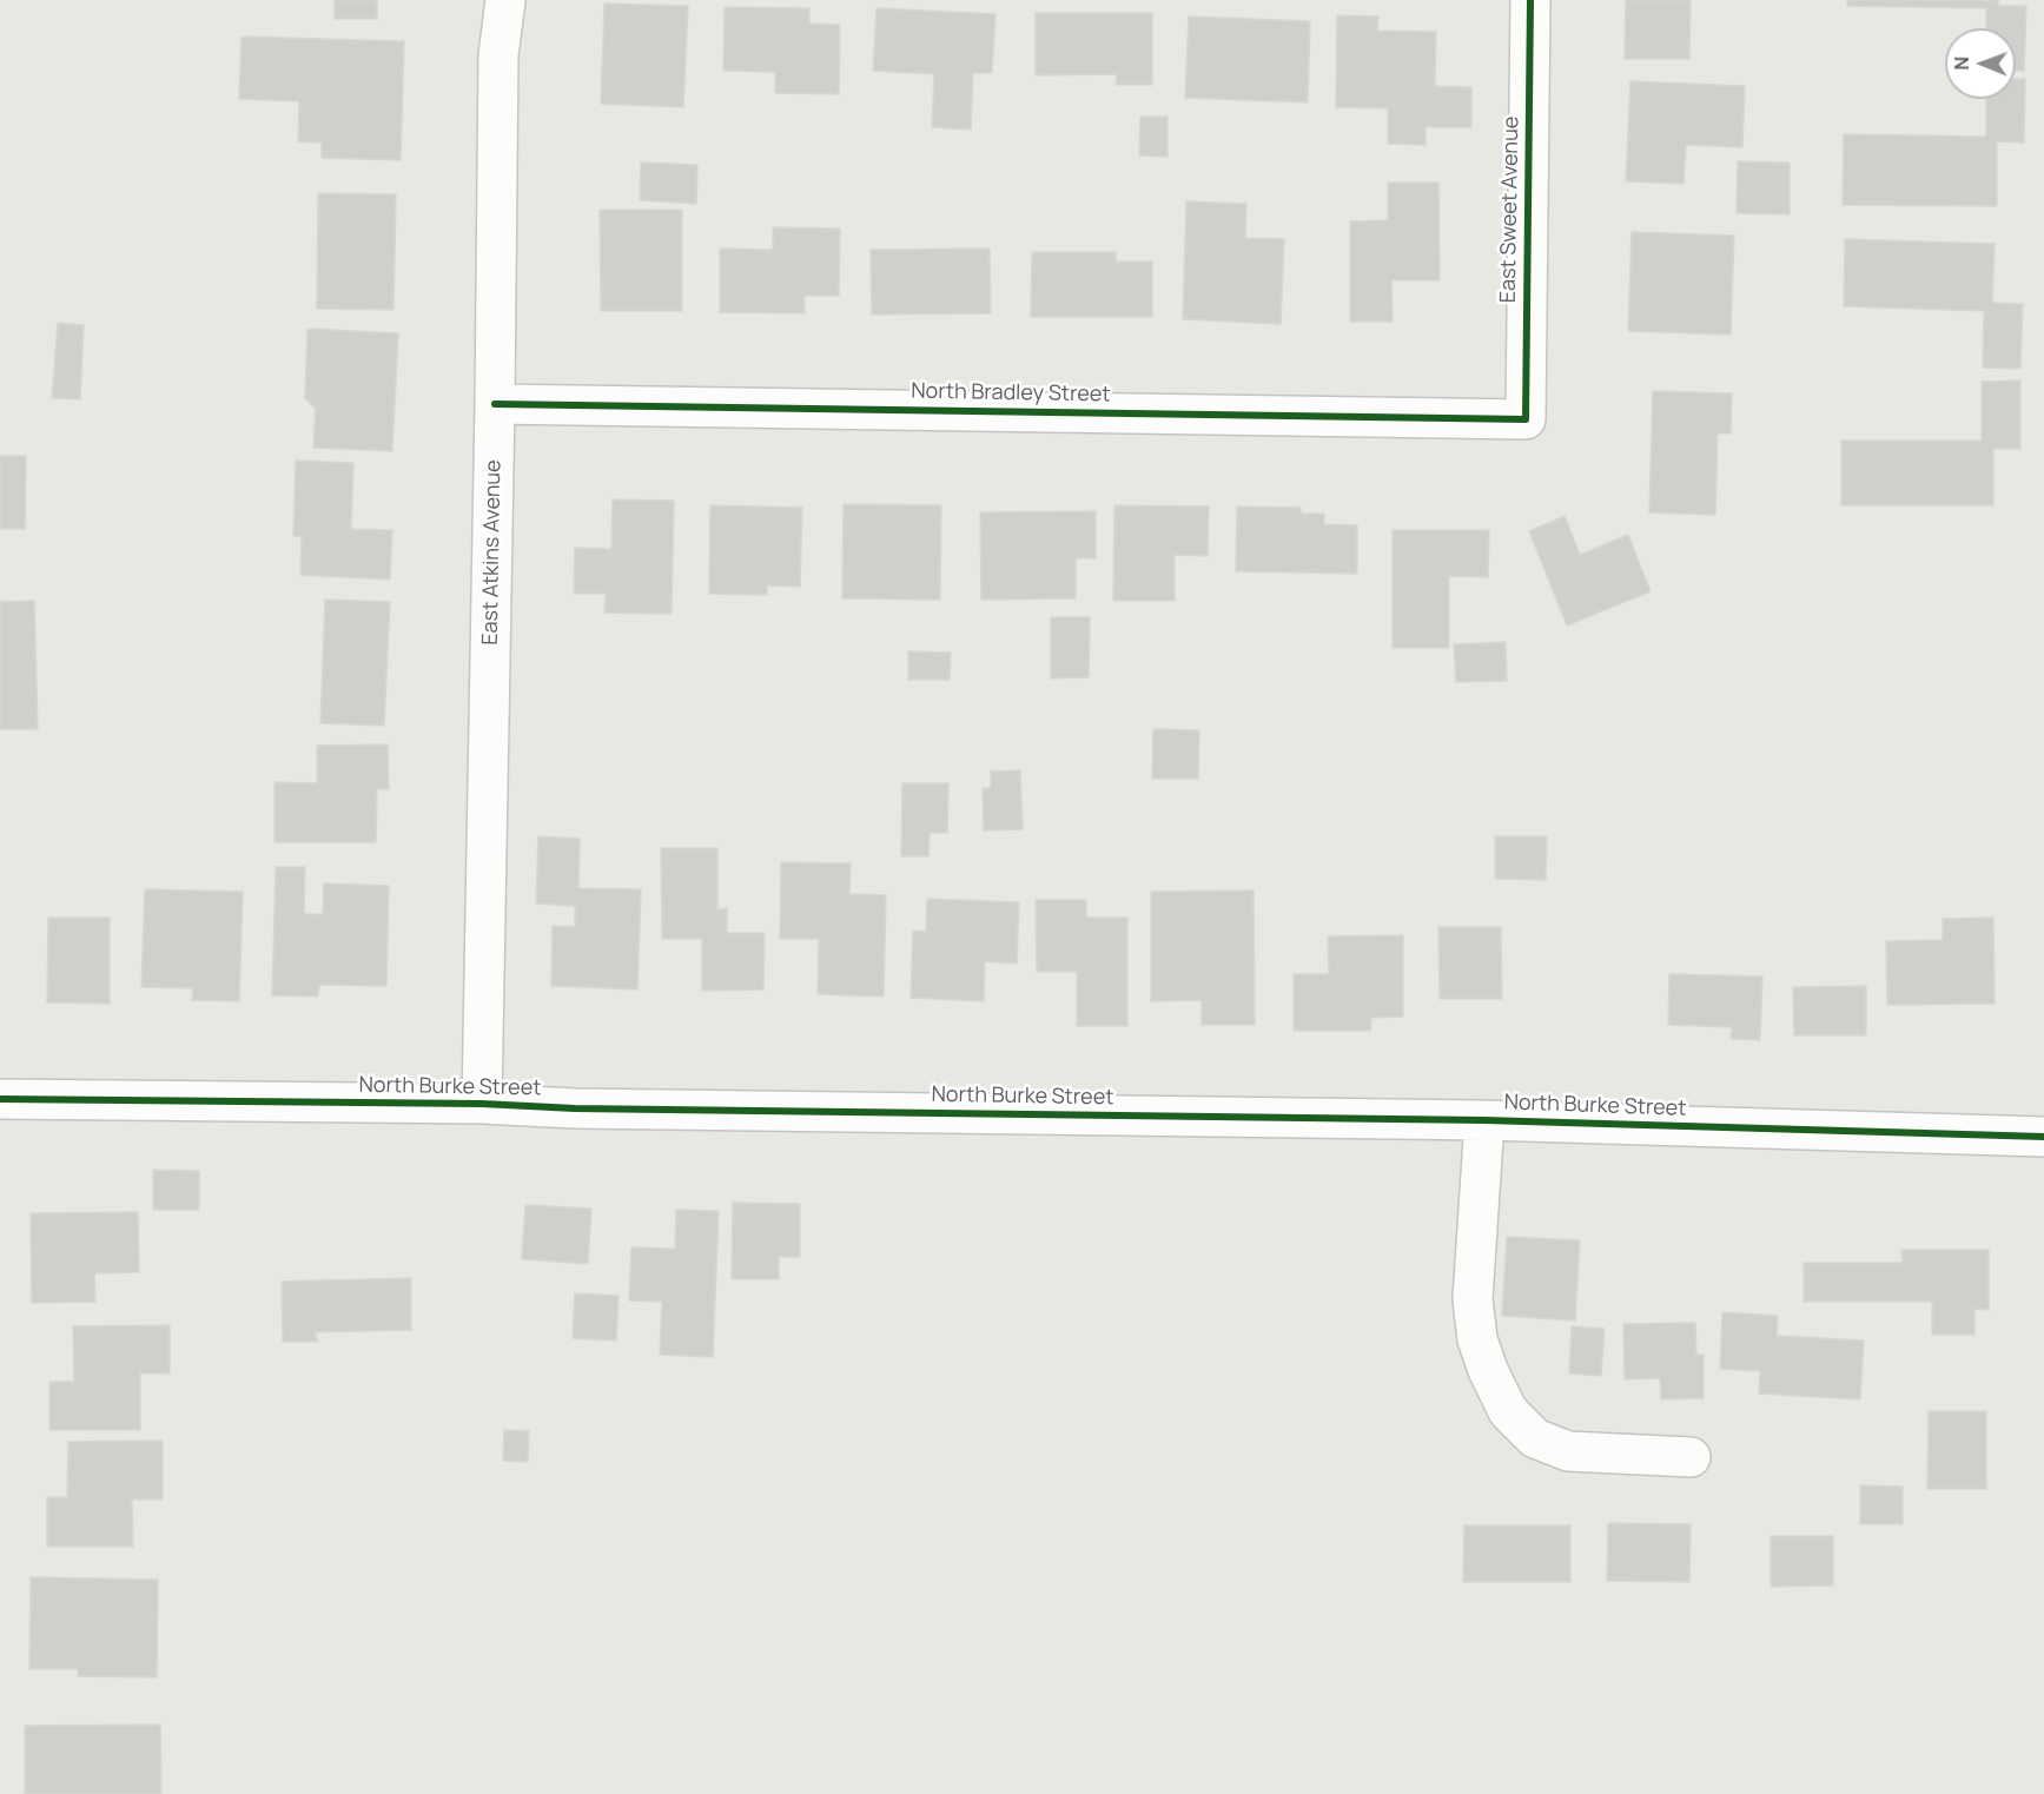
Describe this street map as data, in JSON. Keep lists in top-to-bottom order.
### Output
{
  "streets": {
    "street": [
      "East Sweet Avenue",
      "North Bradley Street",
      "East Atkins Avenue",
      "North Burke Street"
    ]
  },
  "crossings": [
    ["East Sweet Avenue", "North Bradley Street"],
    ["North Bradley Street", "East Atkins Avenue"],
    ["East Atkins Avenue", "North Burke Street"]
  ],
  "north": "left"
}
